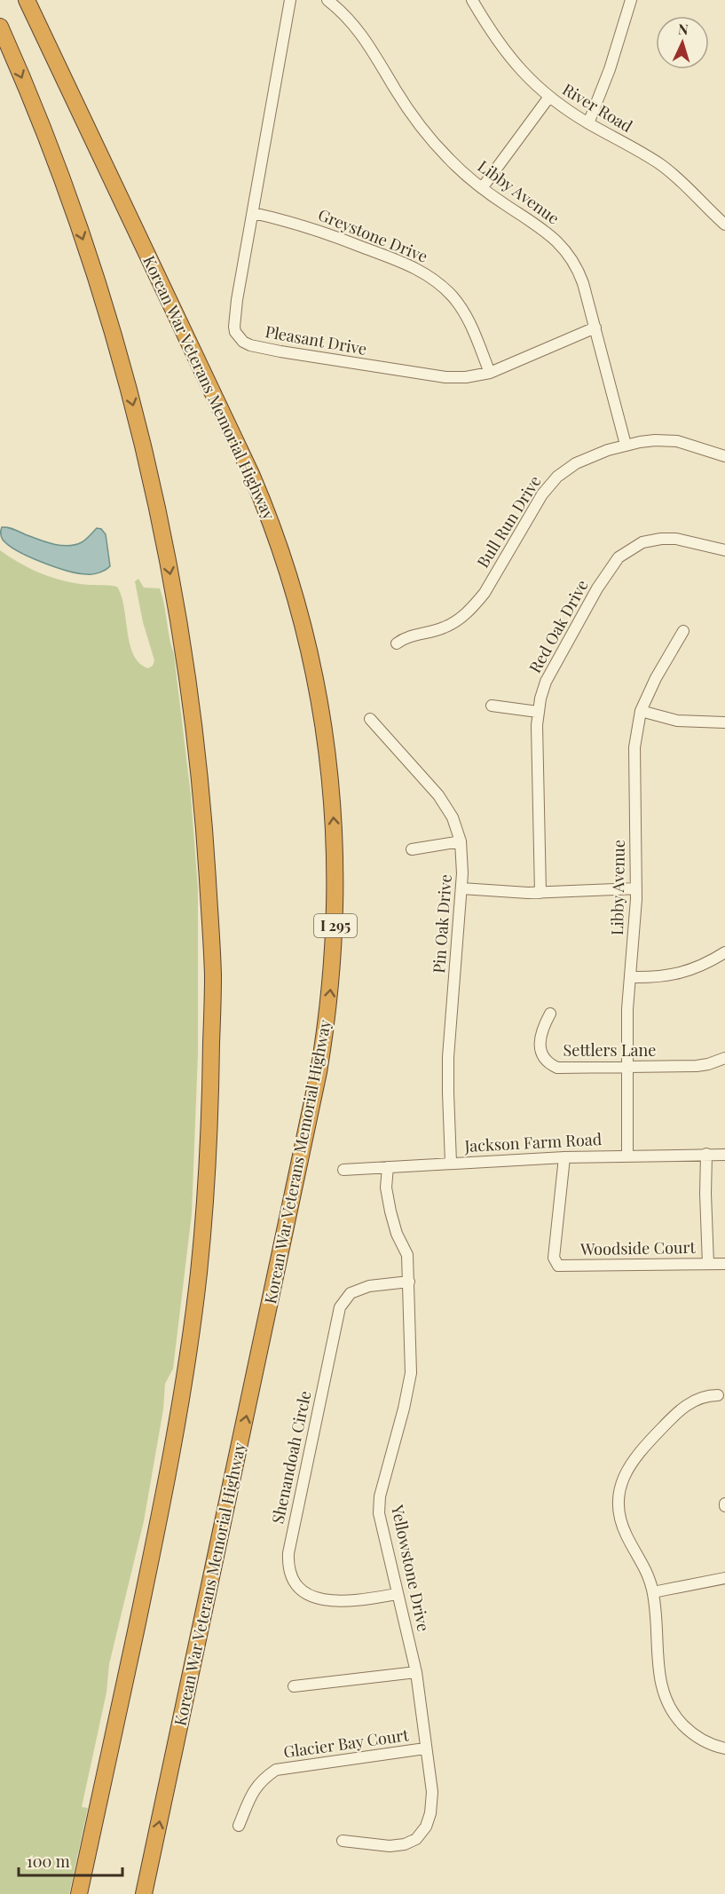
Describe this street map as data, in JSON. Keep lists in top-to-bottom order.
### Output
{
  "streets": {
    "highway": ["Korean War Veterans Memorial Highway", "I 295"],
    "street": [
      "River Road",
      "Libby Avenue",
      "Greystone Drive",
      "Pleasant Drive",
      "Bull Run Drive",
      "Red Oak Drive",
      "Pin Oak Drive",
      "Settlers Lane",
      "Jackson Farm Road",
      "Woodside Court",
      "Shenandoah Circle",
      "Yellowstone Drive",
      "Glacier Bay Court"
    ]
  },
  "crossings": [
    ["Libby Avenue", "Pleasant Drive"],
    ["Libby Avenue", "Bull Run Drive"],
    ["Libby Avenue", "Settlers Lane"],
    ["Libby Avenue", "Jackson Farm Road"],
    ["Greystone Drive", "Pleasant Drive"],
    ["Pin Oak Drive", "Jackson Farm Road"],
    ["Jackson Farm Road", "Woodside Court"],
    ["Jackson Farm Road", "Yellowstone Drive"],
    ["Shenandoah Circle", "Yellowstone Drive"],
    ["Yellowstone Drive", "Glacier Bay Court"]
  ],
  "scale_bar": "100 m",
  "north": "top"
}
